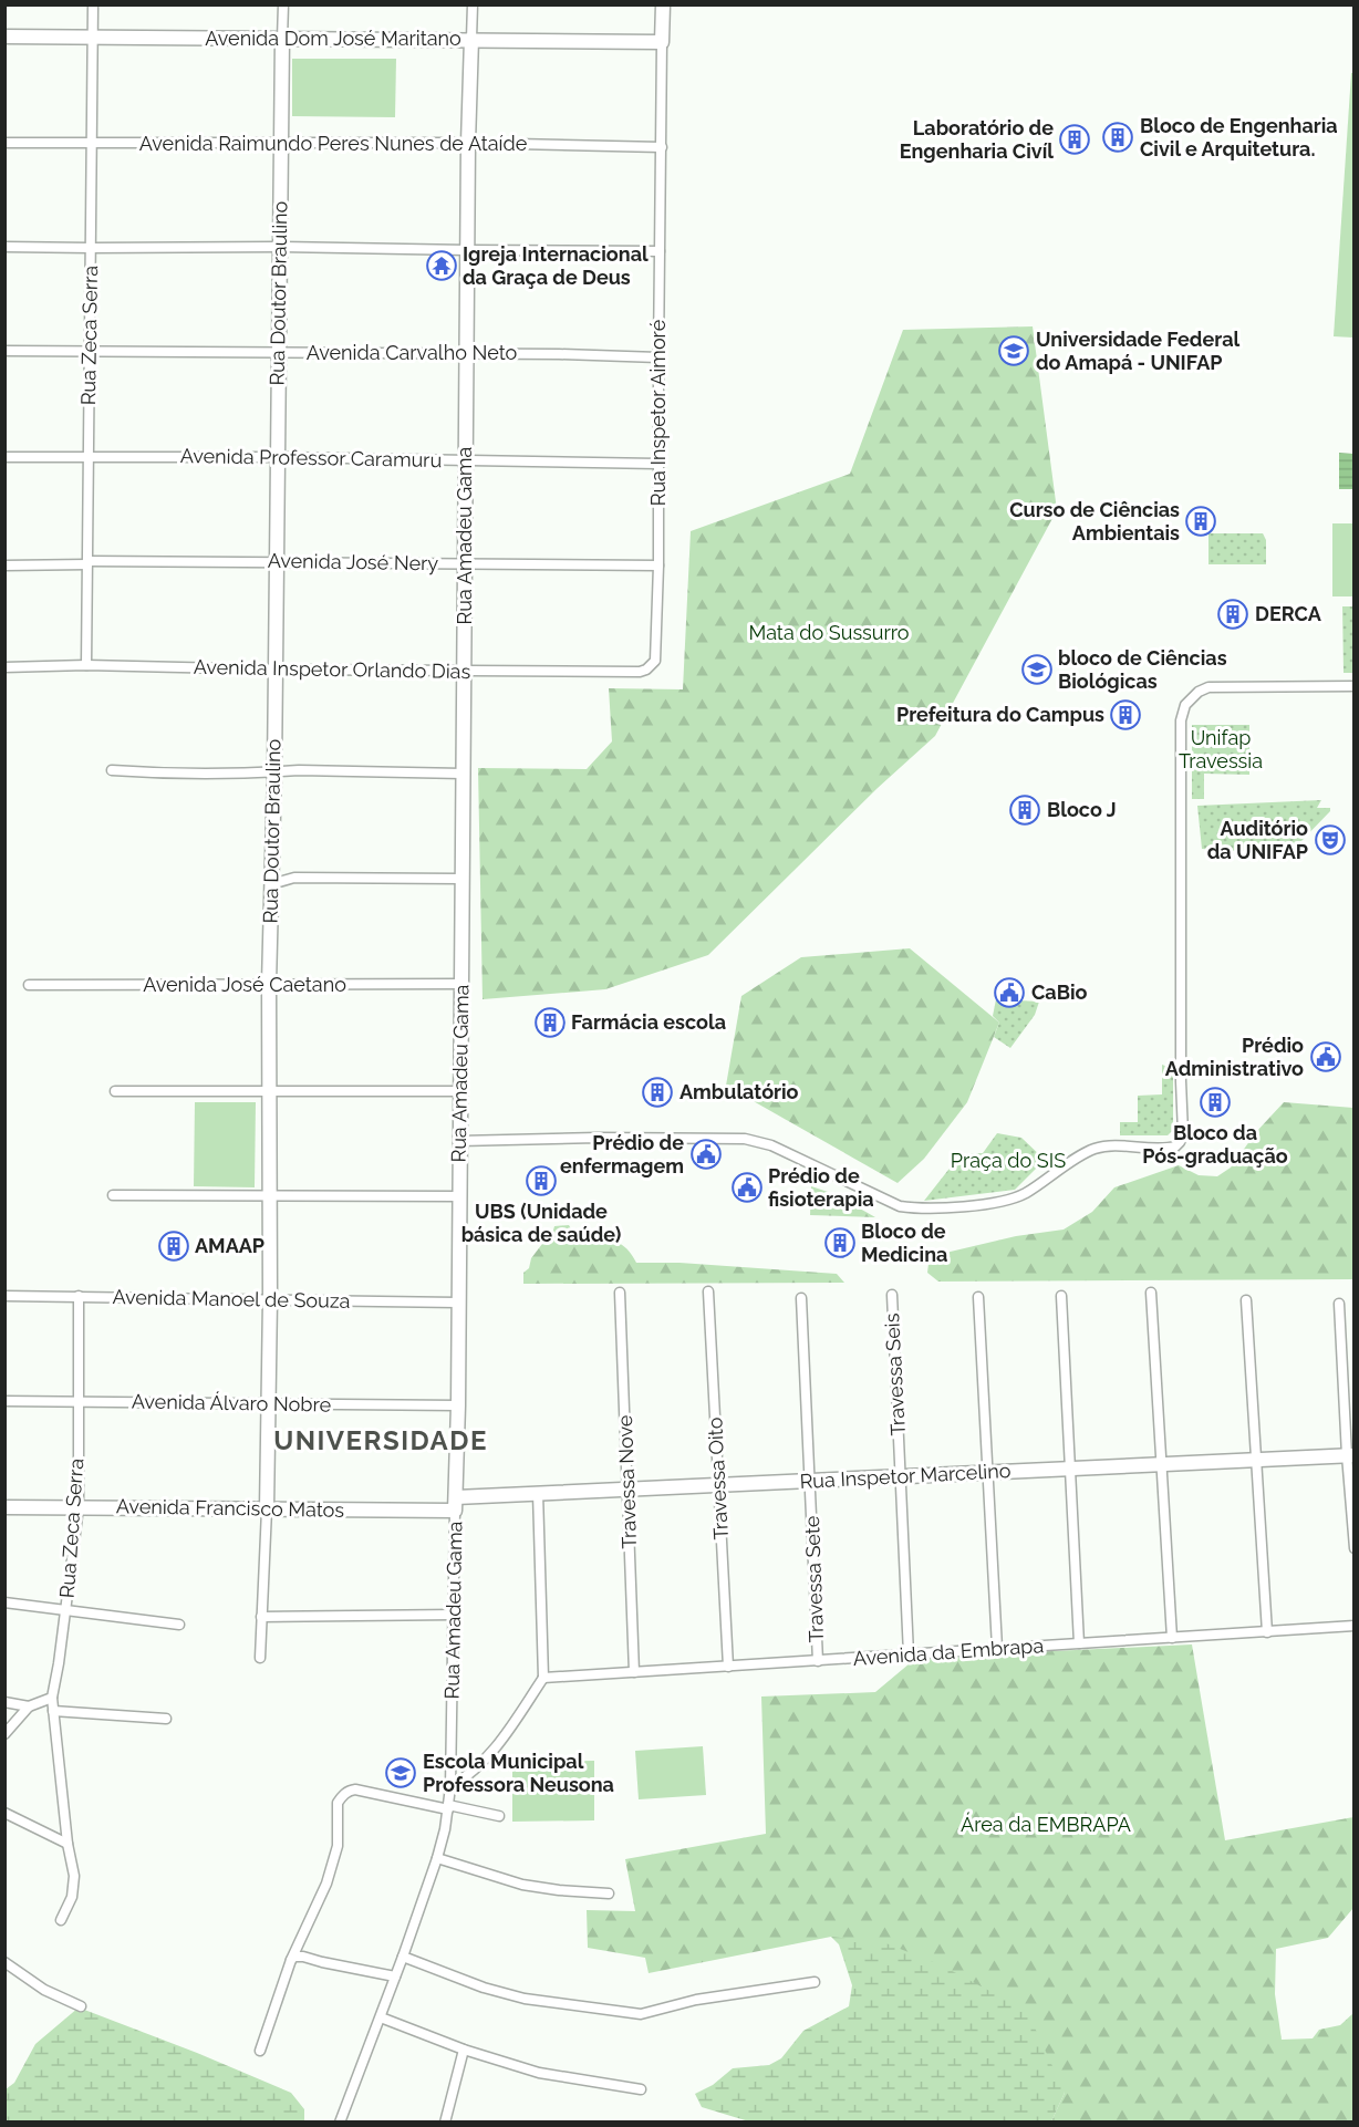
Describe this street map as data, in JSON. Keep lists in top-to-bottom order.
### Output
{
  "streets": {
    "street": [
      "Avenida Dom José Maritano",
      "Avenida Raimundo Peres Nunes de Ataíde",
      "Rua Doutor Braulino",
      "Rua Zeca Serra",
      "Avenida Carvalho Neto",
      "Rua Inspetor Aimoré",
      "Avenida Professor Caramuru",
      "Rua Amadeu Gama",
      "Avenida José Nery",
      "Avenida Inspetor Orlando Dias",
      "Avenida José Caetano",
      "Avenida Manoel de Souza",
      "Travessa Seis",
      "Avenida Álvaro Nobre",
      "Rua Inspetor Marcelino",
      "Travessa Oito",
      "Travessa Nove",
      "Avenida Francisco Matos",
      "Travessa Sete",
      "Avenida da Embrapa"
    ]
  },
  "crossings": [
    ["Avenida Dom José Maritano", "Rua Doutor Braulino"],
    ["Avenida Dom José Maritano", "Rua Zeca Serra"],
    ["Avenida Dom José Maritano", "Rua Inspetor Aimoré"],
    ["Avenida Dom José Maritano", "Rua Amadeu Gama"],
    ["Avenida Raimundo Peres Nunes de Ataíde", "Rua Doutor Braulino"],
    ["Avenida Raimundo Peres Nunes de Ataíde", "Rua Zeca Serra"],
    ["Avenida Raimundo Peres Nunes de Ataíde", "Rua Inspetor Aimoré"],
    ["Avenida Raimundo Peres Nunes de Ataíde", "Rua Amadeu Gama"],
    ["Rua Doutor Braulino", "Avenida Carvalho Neto"],
    ["Rua Doutor Braulino", "Avenida Professor Caramuru"],
    ["Rua Doutor Braulino", "Avenida José Nery"],
    ["Rua Doutor Braulino", "Avenida Inspetor Orlando Dias"],
    ["Rua Doutor Braulino", "Avenida José Caetano"],
    ["Rua Doutor Braulino", "Avenida Manoel de Souza"],
    ["Rua Doutor Braulino", "Avenida Álvaro Nobre"],
    ["Rua Doutor Braulino", "Avenida Francisco Matos"],
    ["Rua Zeca Serra", "Avenida Carvalho Neto"],
    ["Rua Zeca Serra", "Avenida Professor Caramuru"],
    ["Rua Zeca Serra", "Avenida José Nery"],
    ["Rua Zeca Serra", "Avenida Inspetor Orlando Dias"],
    ["Rua Zeca Serra", "Avenida Manoel de Souza"],
    ["Rua Zeca Serra", "Avenida Álvaro Nobre"],
    ["Rua Zeca Serra", "Avenida Francisco Matos"],
    ["Avenida Carvalho Neto", "Rua Inspetor Aimoré"],
    ["Avenida Carvalho Neto", "Rua Amadeu Gama"],
    ["Rua Inspetor Aimoré", "Avenida Professor Caramuru"],
    ["Rua Inspetor Aimoré", "Avenida José Nery"],
    ["Rua Inspetor Aimoré", "Avenida Inspetor Orlando Dias"],
    ["Avenida Professor Caramuru", "Rua Amadeu Gama"],
    ["Rua Amadeu Gama", "Avenida José Nery"],
    ["Rua Amadeu Gama", "Avenida Inspetor Orlando Dias"],
    ["Rua Amadeu Gama", "Avenida José Caetano"],
    ["Rua Amadeu Gama", "Avenida Manoel de Souza"],
    ["Rua Amadeu Gama", "Avenida Álvaro Nobre"],
    ["Rua Amadeu Gama", "Rua Inspetor Marcelino"],
    ["Rua Amadeu Gama", "Avenida Francisco Matos"],
    ["Travessa Seis", "Rua Inspetor Marcelino"],
    ["Travessa Seis", "Avenida da Embrapa"],
    ["Rua Inspetor Marcelino", "Travessa Oito"],
    ["Rua Inspetor Marcelino", "Travessa Nove"],
    ["Rua Inspetor Marcelino", "Avenida Francisco Matos"],
    ["Rua Inspetor Marcelino", "Travessa Sete"],
    ["Travessa Oito", "Avenida da Embrapa"],
    ["Travessa Nove", "Avenida da Embrapa"],
    ["Travessa Sete", "Avenida da Embrapa"]
  ],
  "districts": ["UNIVERSIDADE"],
  "parks": [
    "Mata do Sussurro",
    "Unifap Travessia",
    "Praça do SIS",
    "Área da EMBRAPA"
  ],
  "places": {
    "building": [
      "Bloco de Engenharia Civil e Arquitetura.",
      "Laboratório de Engenharia Civíl",
      "Curso de Ciências Ambientais",
      "DERCA",
      "Prefeitura do Campus",
      "Bloco J",
      "Farmácia escola",
      "Ambulatório",
      "Bloco da Pós-graduação",
      "UBS (Unidade básica de saúde)",
      "Bloco de Medicina",
      "AMAAP"
    ],
    "temple": ["Igreja Internacional da Graça de Deus"],
    "school or university": ["Universidade Federal do Amapá - UNIFAP", "bloco de Ciências Biológicas", "Escola Municipal Professora Neusona"],
    "theatre": ["Auditório da UNIFAP"],
    "public building": [
      "CaBio",
      "Prédio Administrativo",
      "Prédio de enfermagem",
      "Prédio de fisioterapia"
    ]
  }
}
